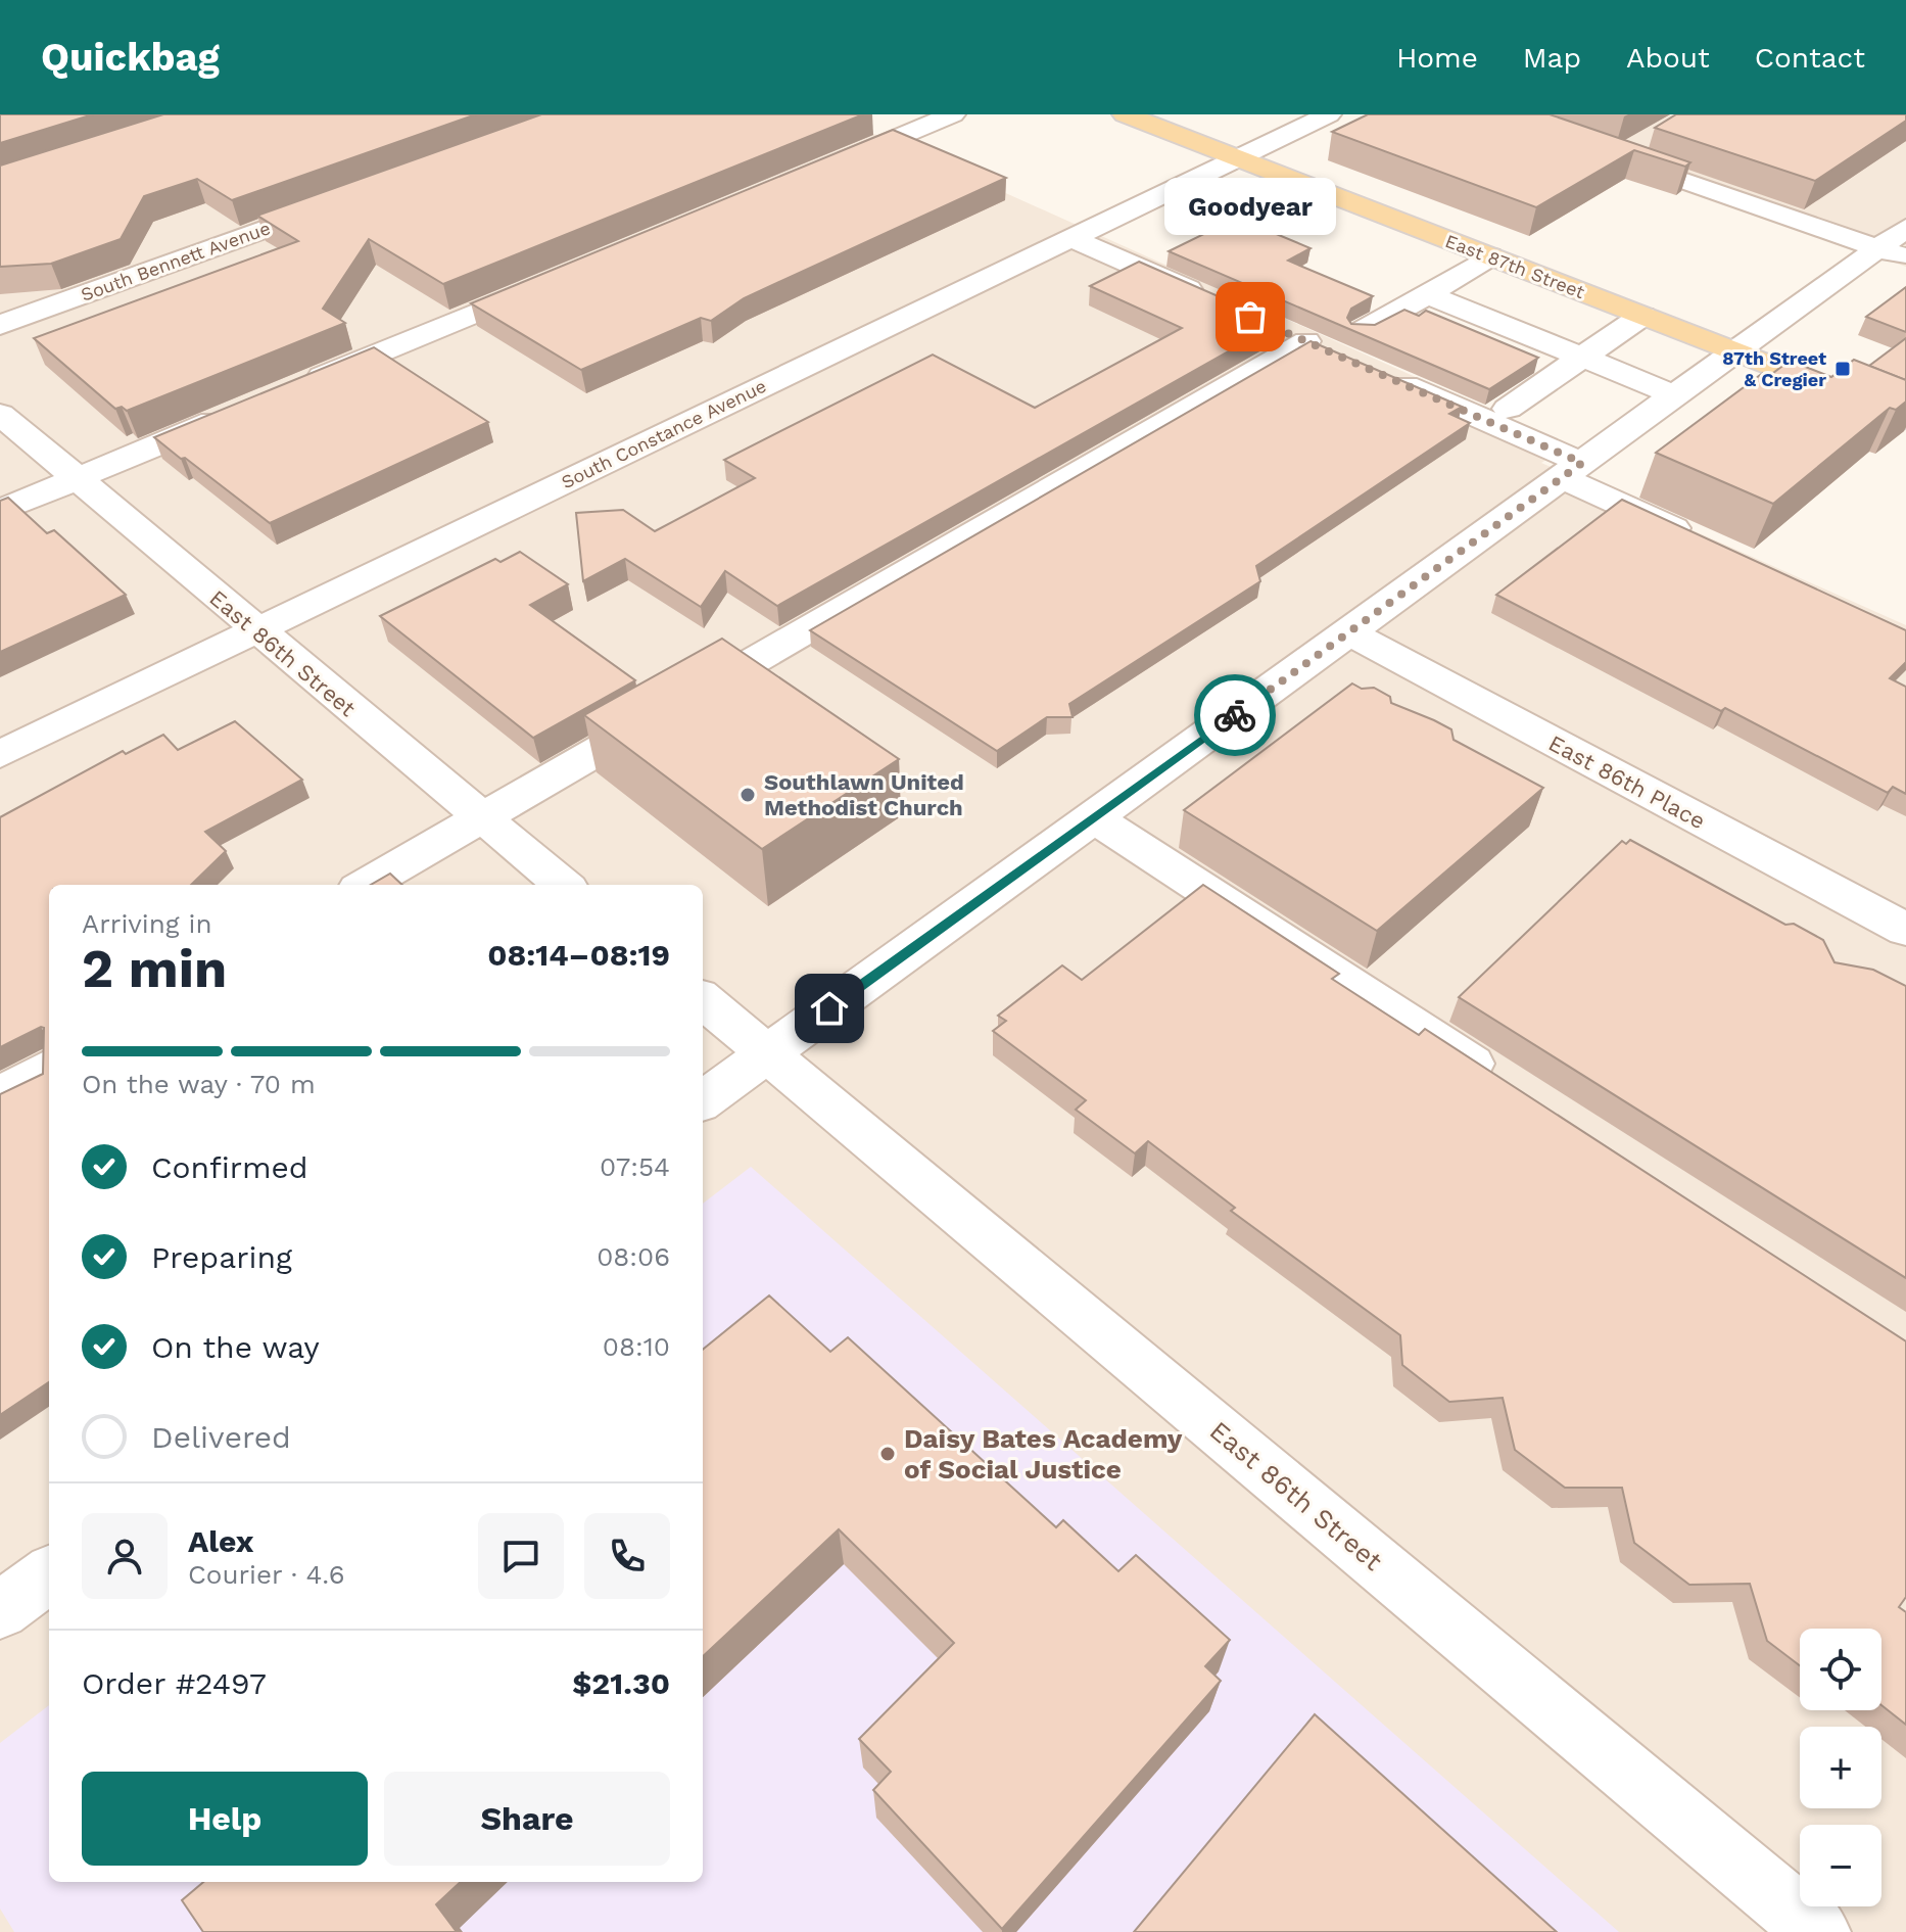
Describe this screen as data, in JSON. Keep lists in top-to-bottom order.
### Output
{
  "streets": {
    "main road": ["East 87th Street"],
    "street": [
      "South Bennett Avenue",
      "South Constance Avenue",
      "East 86th Street",
      "East 86th Place"
    ]
  },
  "crossings": [
    ["East 87th Street", "South Constance Avenue"],
    ["South Constance Avenue", "East 86th Street"]
  ],
  "places": {
    "other": ["Goodyear", "Southlawn United Methodist Church", "Daisy Bates Academy of Social Justice"],
    "transit": ["87th Street & Cregier"]
  },
  "page": {
    "header": "Quickbag",
    "nav": [
      "Home",
      "Map",
      "About",
      "Contact"
    ],
    "bubble": "Goodyear",
    "heading": ["2 min", "Arriving in", "08:14–08:19"],
    "panel": [
      "Alex",
      "Courier · 4.6",
      "Order #2497",
      "$21.30"
    ],
    "bar": "On the way · 70 m",
    "list": [
      ["Confirmed", "07:54"],
      ["Preparing", "08:06"],
      ["On the way", "08:10"],
      "Delivered"
    ],
    "map_buttons": ["+", "−"],
    "buttons": ["Help", "Share"]
  }
}
